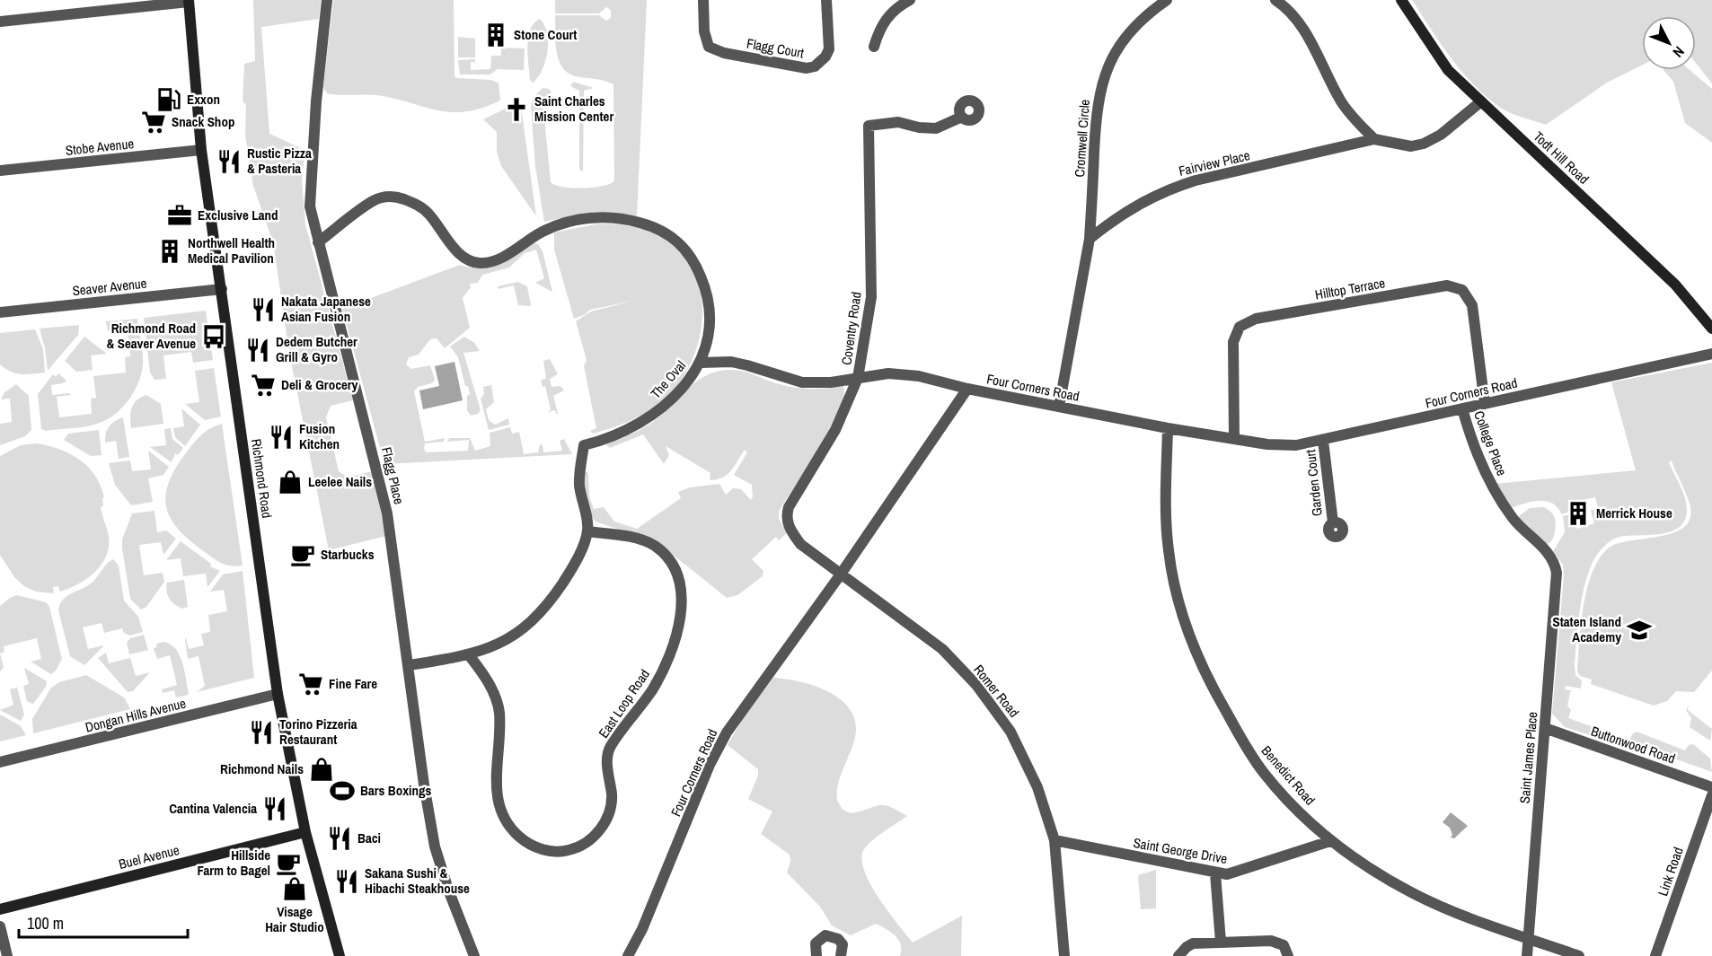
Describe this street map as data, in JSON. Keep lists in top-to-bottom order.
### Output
{
  "streets": {
    "main road": ["Todt Hill Road", "Richmond Road", "Buel Avenue"],
    "street": [
      "Flagg Court",
      "Cromwell Circle",
      "Stobe Avenue",
      "Fairview Place",
      "Seaver Avenue",
      "Hilltop Terrace",
      "Coventry Road",
      "The Oval",
      "Four Corners Road",
      "College Place",
      "Flagg Place",
      "Garden Court",
      "Romer Road",
      "East Loop Road",
      "Dongan Hills Avenue",
      "Buttonwood Road",
      "Saint James Place",
      "Benedict Road",
      "Saint George Drive",
      "Link Road"
    ]
  },
  "crossings": [
    ["Cromwell Circle", "Fairview Place"],
    ["Stobe Avenue", "Richmond Road"],
    ["Todt Hill Road", "Fairview Place"],
    ["Seaver Avenue", "Richmond Road"],
    ["Hilltop Terrace", "Four Corners Road"],
    ["Coventry Road", "Romer Road"],
    ["The Oval", "Flagg Place"],
    ["The Oval", "East Loop Road"],
    ["Four Corners Road", "College Place"],
    ["Four Corners Road", "Garden Court"],
    ["Four Corners Road", "Romer Road"],
    ["Four Corners Road", "Benedict Road"],
    ["College Place", "Saint James Place"],
    ["Richmond Road", "Dongan Hills Avenue"],
    ["Richmond Road", "Buel Avenue"],
    ["Romer Road", "Saint George Drive"],
    ["Buttonwood Road", "Saint James Place"],
    ["Saint James Place", "Benedict Road"],
    ["Benedict Road", "Saint George Drive"]
  ],
  "places": {
    "building": ["Stone Court", "Northwell Health Medical Pavilion", "Merrick House"],
    "fuel station": ["Exxon"],
    "church": ["Saint Charles Mission Center"],
    "supermarket": ["Snack Shop", "Deli & Grocery", "Fine Fare"],
    "restaurant": [
      "Rustic Pizza & Pasteria",
      "Nakata Japanese Asian Fusion",
      "Dedem Butcher Grill & Gyro",
      "Fusion Kitchen",
      "Torino Pizzeria Restaurant",
      "Cantina Valencia",
      "Baci",
      "Sakana Sushi & Hibachi Steakhouse"
    ],
    "office": ["Exclusive Land"],
    "bus stop": ["Richmond Road & Seaver Avenue"],
    "shop": ["Leelee Nails", "Richmond Nails", "Visage Hair Studio"],
    "cafe": ["Starbucks", "Hillside Farm to Bagel"],
    "school or university": ["Staten Island Academy"],
    "sports": ["Bars Boxings"]
  },
  "scale_bar": "100 m",
  "north": "bottom right"
}
